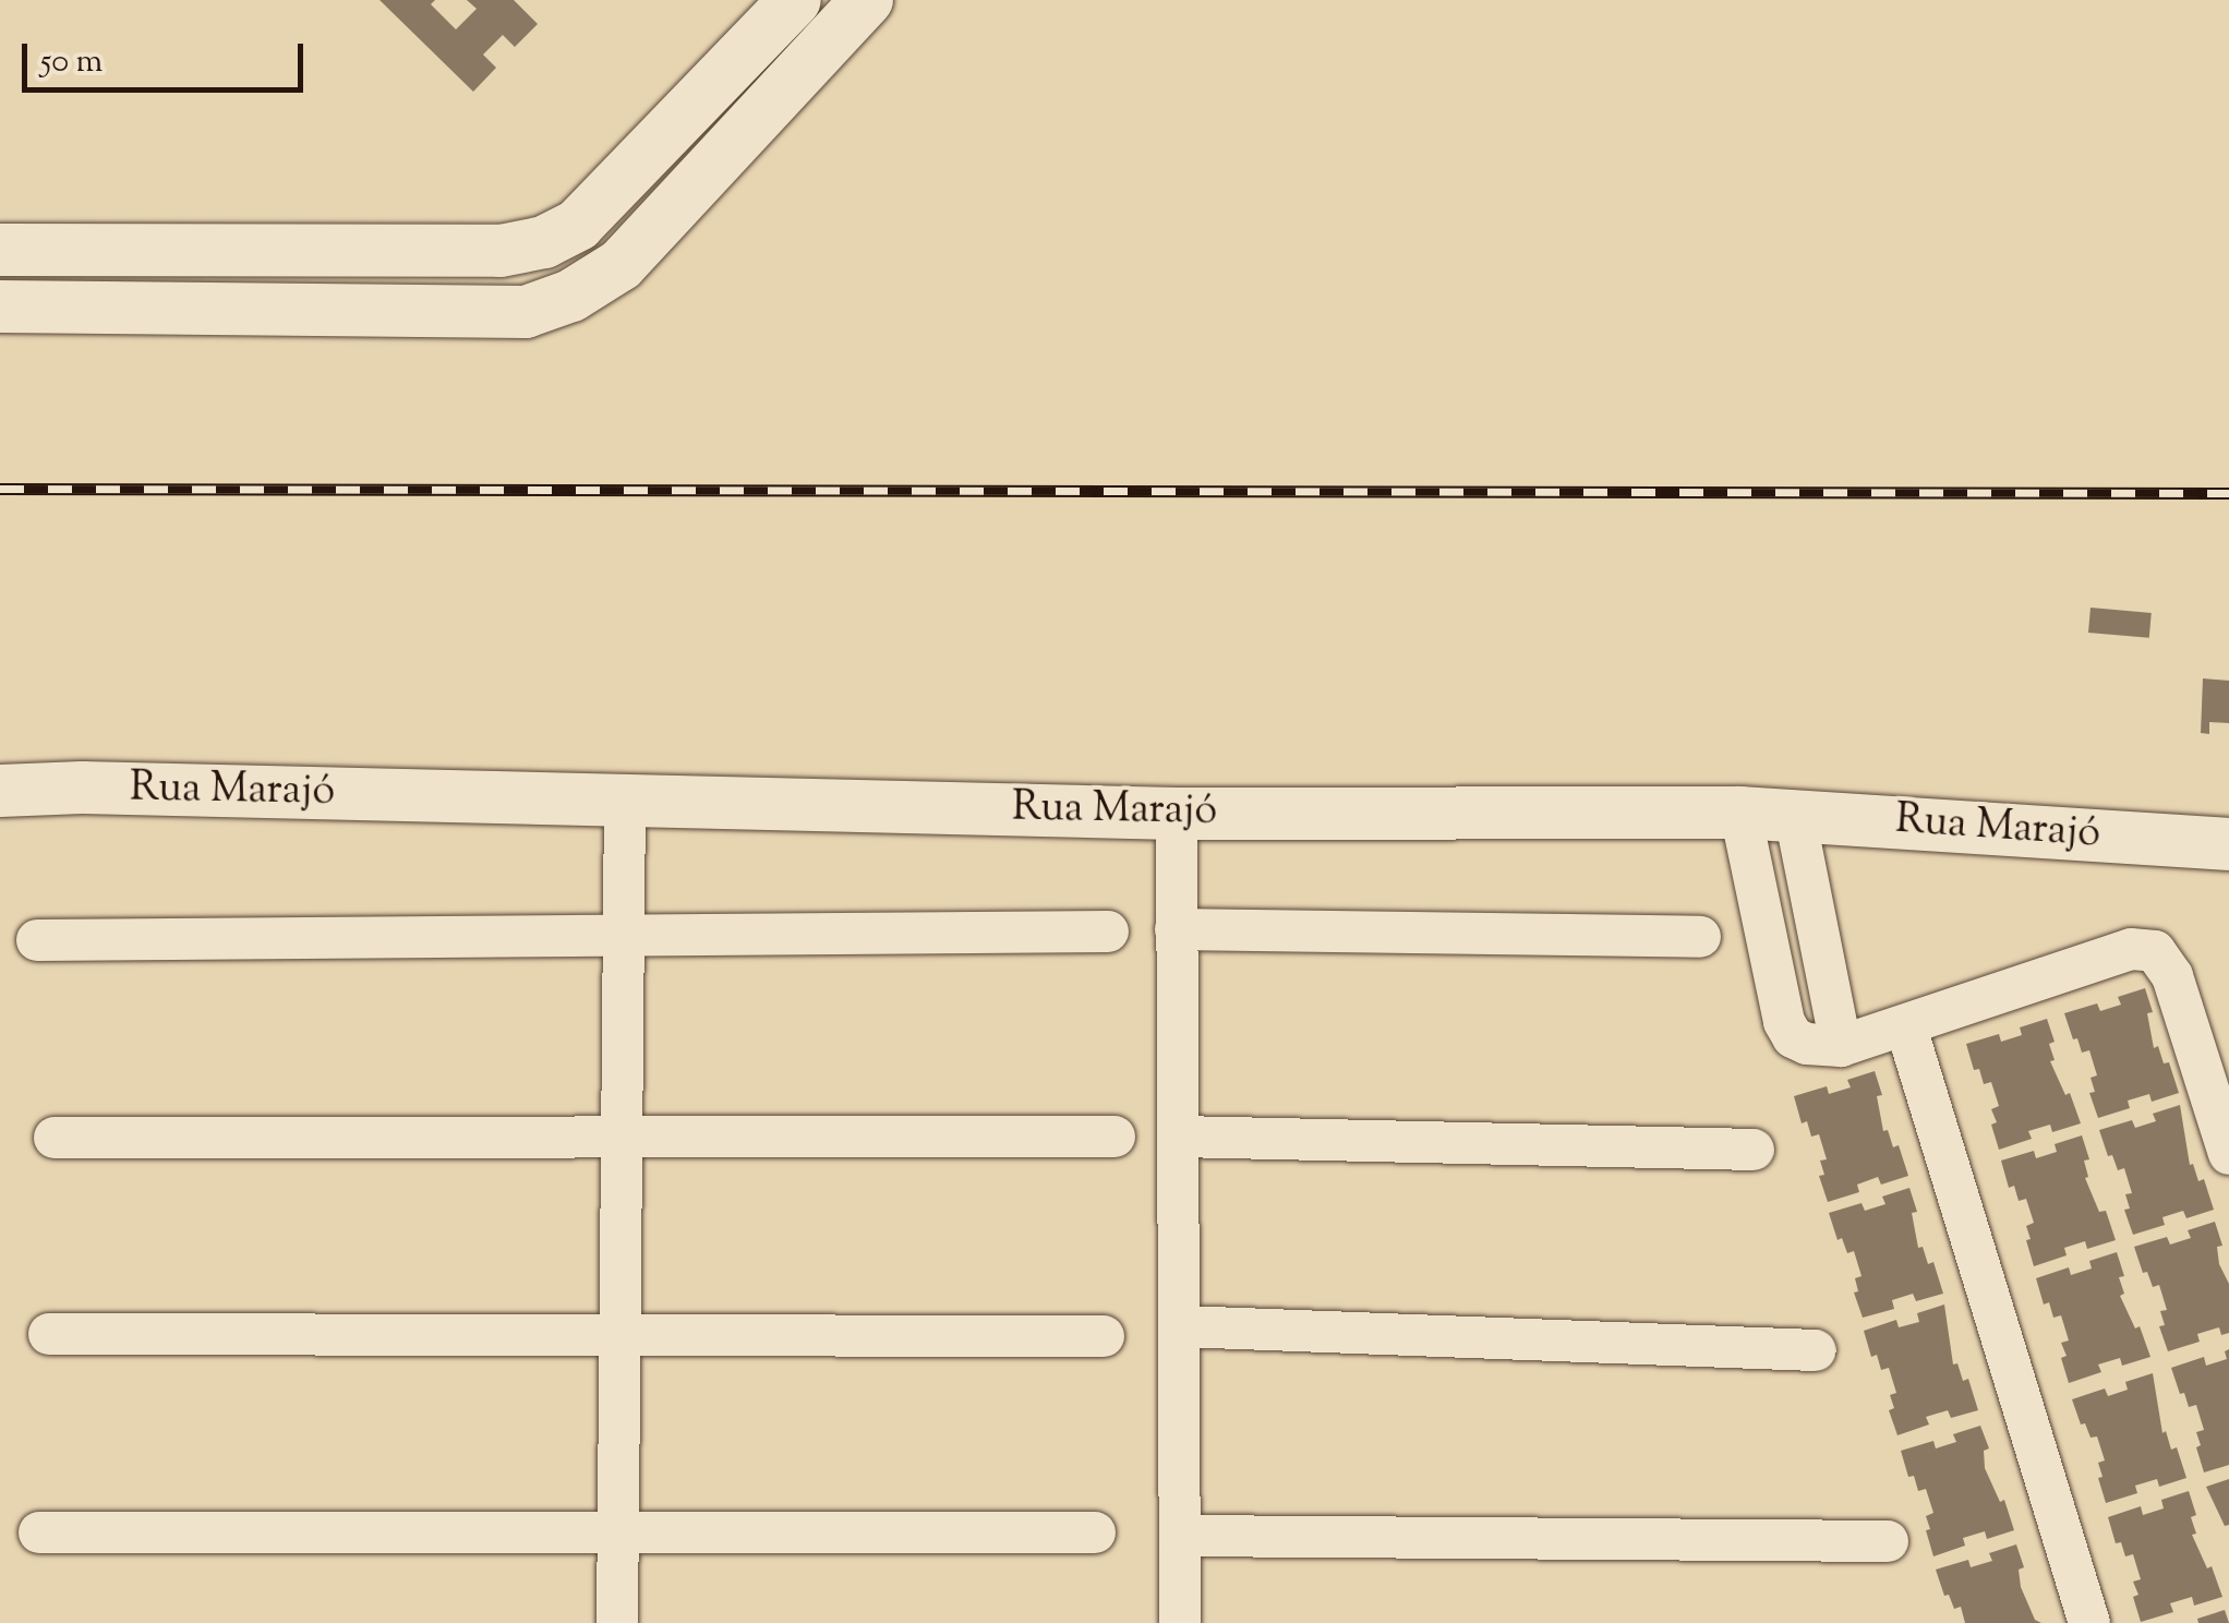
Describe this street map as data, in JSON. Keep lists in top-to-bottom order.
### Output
{
  "streets": {
    "street": ["Rua Marajó"]
  },
  "scale_bar": "50 m"
}
